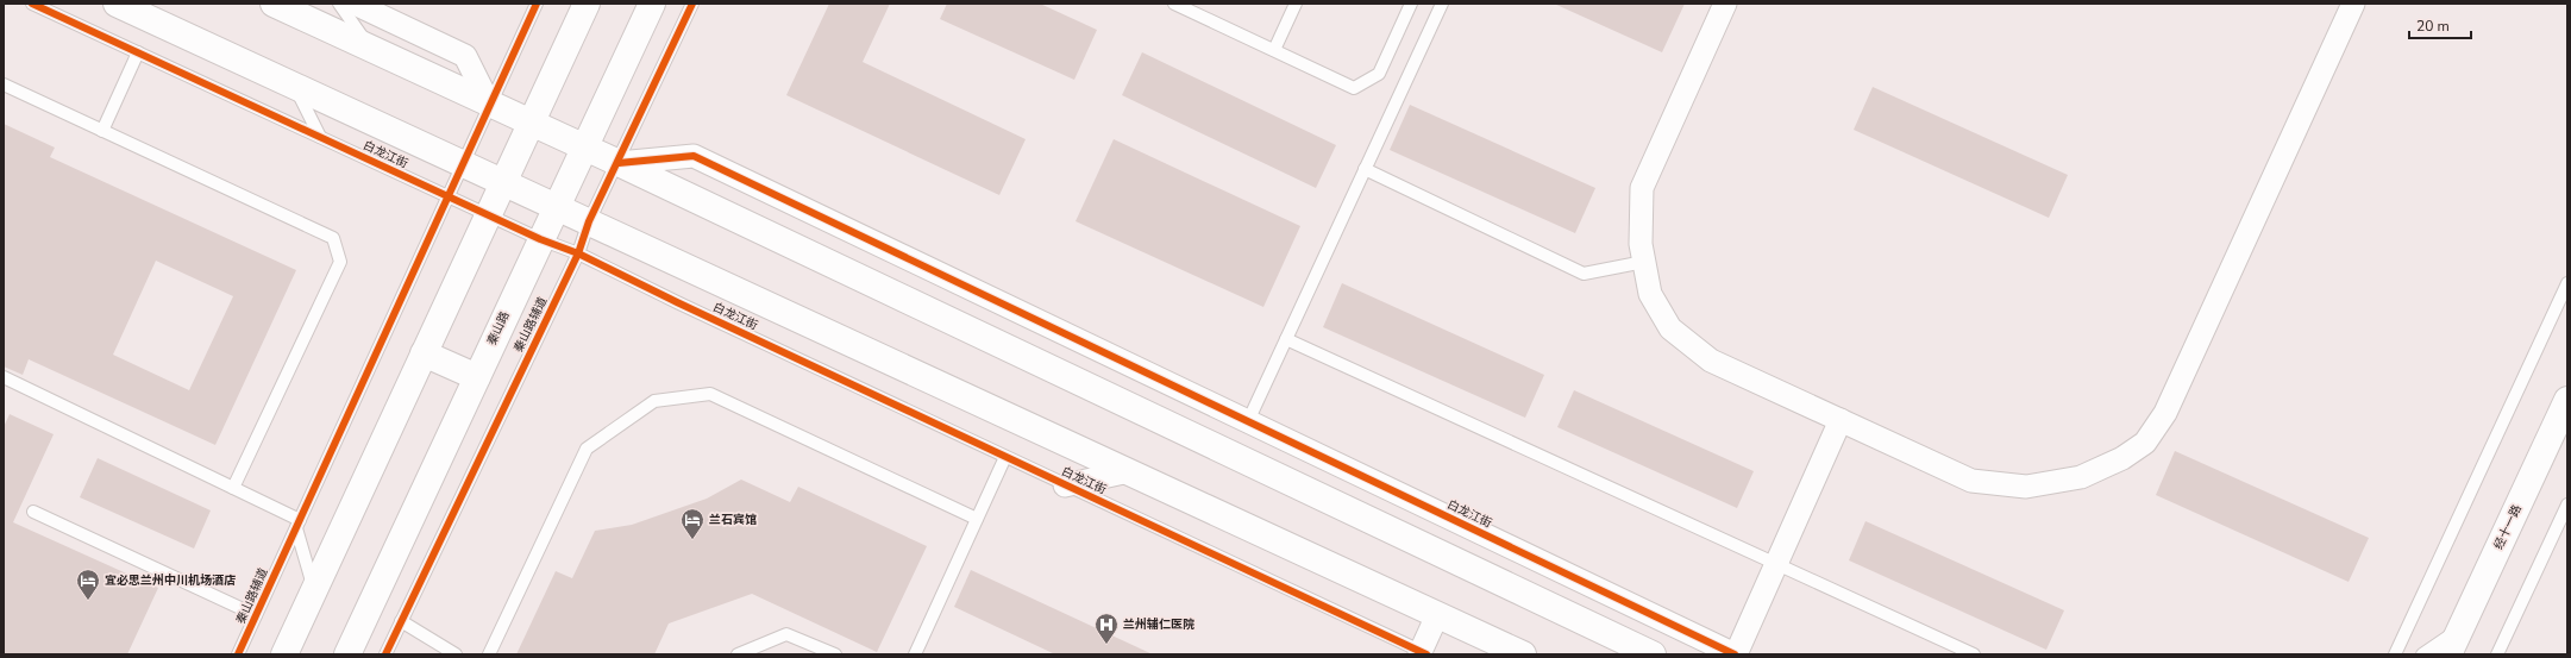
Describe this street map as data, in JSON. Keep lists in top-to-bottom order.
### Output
{
  "streets": {
    "main road": ["白龙江街", "秦山路", "经十一路"],
    "lane": ["秦山路辅道"]
  },
  "crossings": [
    ["白龙江街", "秦山路辅道"],
    ["白龙江街", "秦山路"]
  ],
  "places": {
    "hotel": ["兰石宾馆", "宜必思兰州中川机场酒店"],
    "hospital": ["兰州辅仁医院"]
  },
  "scale_bar": "20 m"
}
